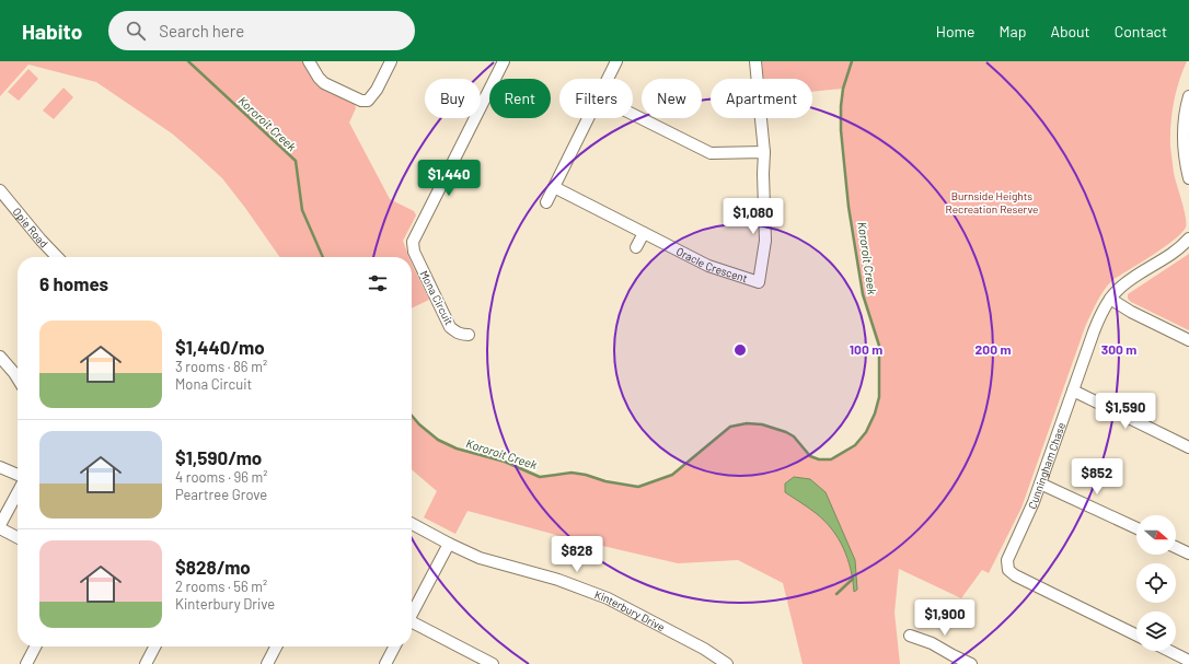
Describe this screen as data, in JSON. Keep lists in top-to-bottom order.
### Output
{
  "streets": {
    "street": [
      "Opie Road",
      "Oracle Crescent",
      "Mona Circuit",
      "Cunningham Chase",
      "Kinterbury Drive"
    ]
  },
  "water": ["Kororoit Creek"],
  "parks": ["Burnside Heights Recreation Reserve"],
  "north": "right",
  "page": {
    "header": "Habito",
    "search": "Search here",
    "nav": [
      "Home",
      "Map",
      "About",
      "Contact"
    ],
    "chip": [
      "Buy",
      "Rent",
      "Filters",
      "New",
      "Apartment"
    ],
    "price": [
      "$1,440",
      "$1,080",
      "$1,590",
      "$852",
      "$828",
      "$1,900"
    ],
    "heading": "6 homes",
    "list": [
      {
        "name": "$1,440/mo",
        "note": "3 rooms · 86 m² · Mona Circuit"
      },
      {
        "name": "$1,590/mo",
        "note": "4 rooms · 96 m² · Peartree Grove"
      },
      {
        "name": "$828/mo",
        "note": "2 rooms · 56 m² · Kinterbury Drive"
      }
    ]
  },
  "rings": ["100 m", "200 m", "300 m"]
}
